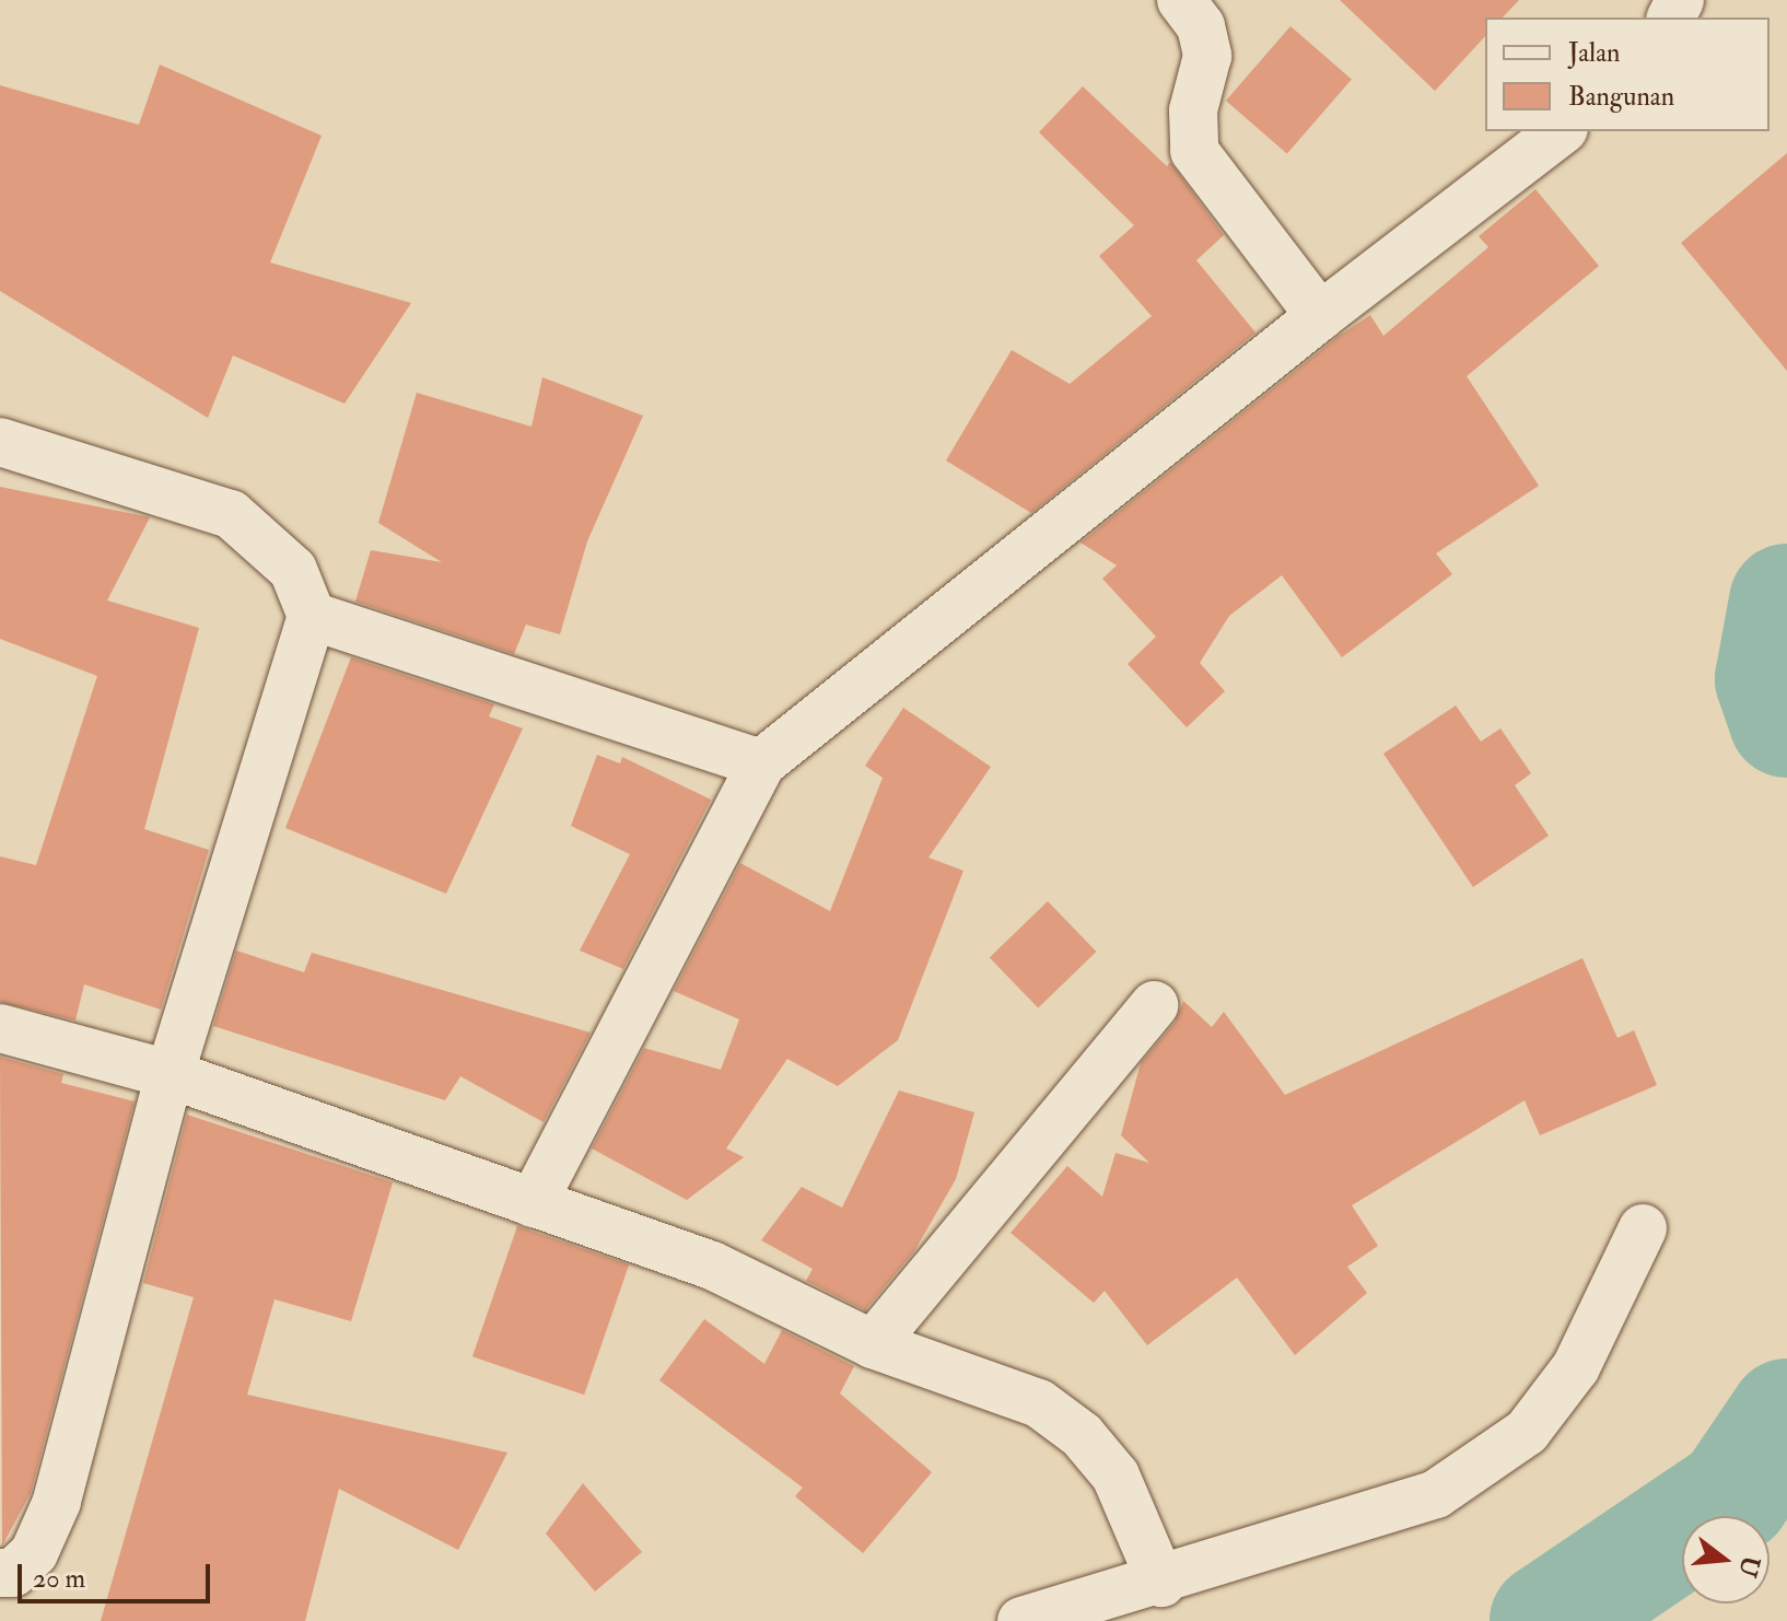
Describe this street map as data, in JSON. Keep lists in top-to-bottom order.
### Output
{
  "legend": ["Jalan", "Bangunan"],
  "scale_bar": "20 m",
  "north": "right"
}
